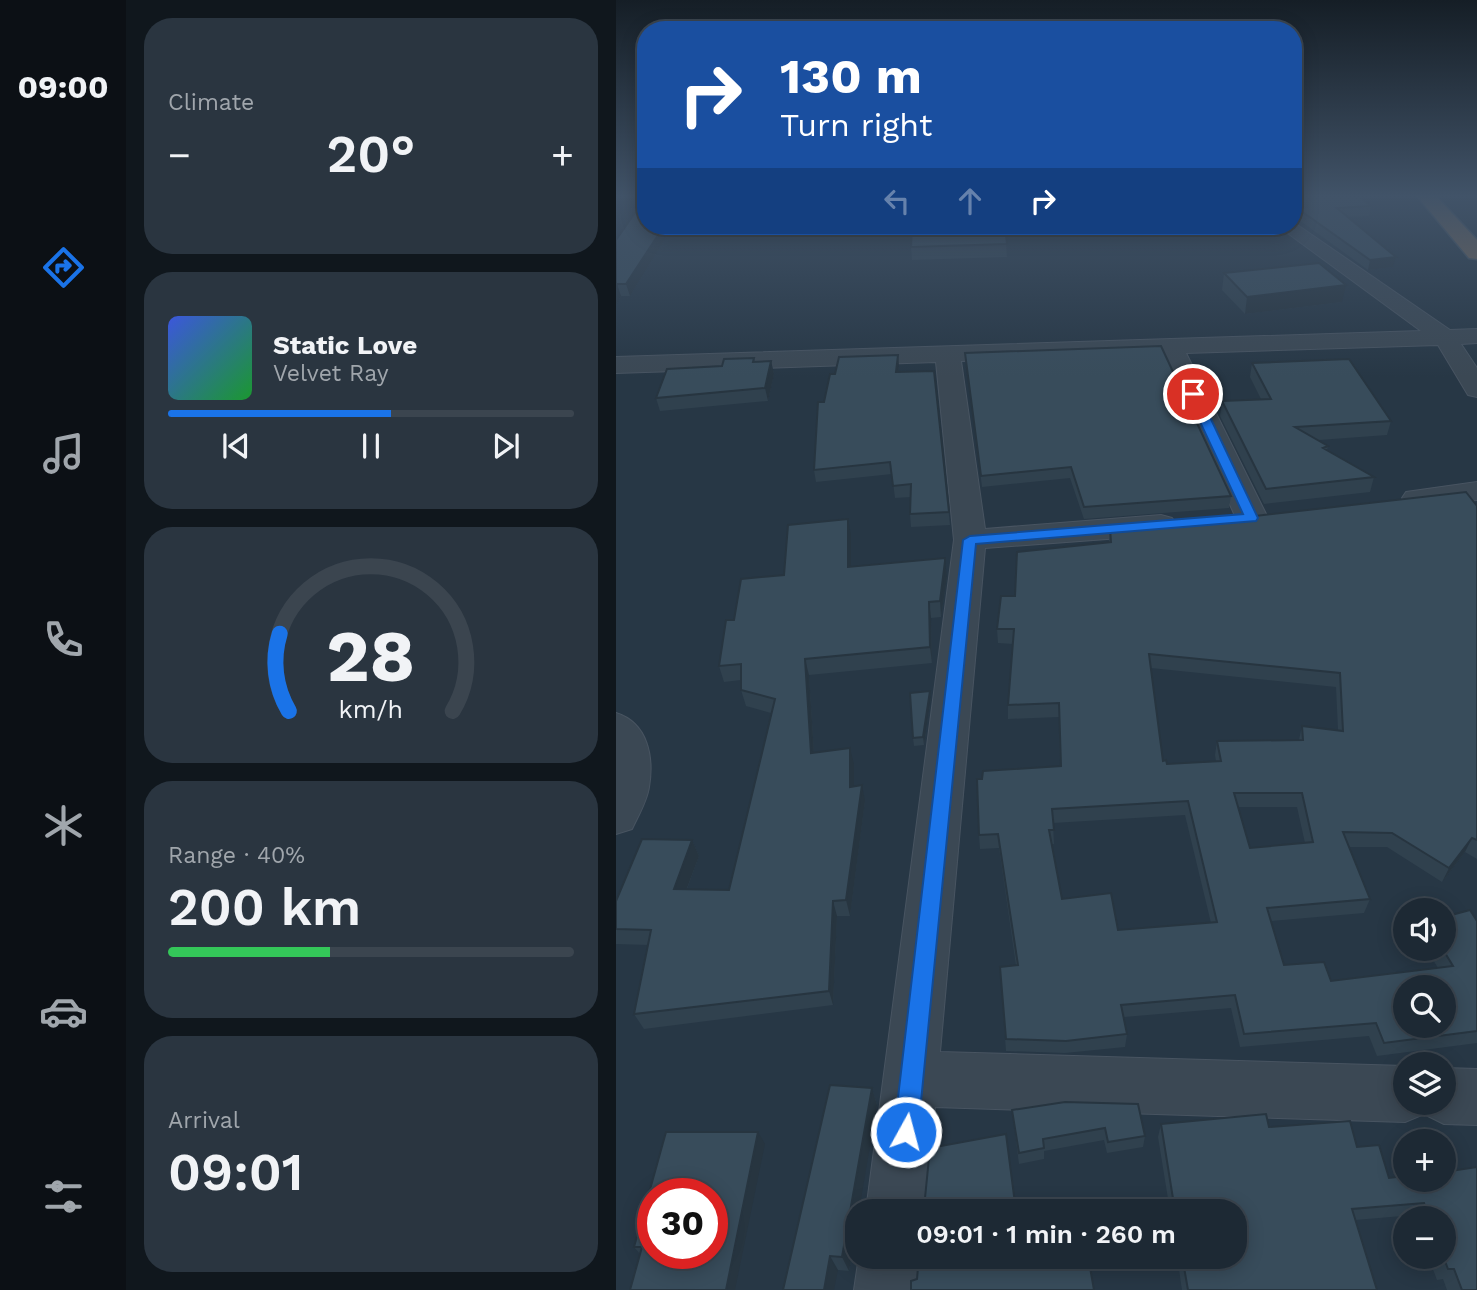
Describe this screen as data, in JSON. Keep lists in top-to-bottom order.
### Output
{
  "page": {
    "tabs": "09:00",
    "tile": [
      "Climate",
      ["Range · 40%", "200 km"],
      ["Arrival", "09:01"]
    ],
    "turn": ["130 m", "Turn right"],
    "heat": ["−", "20°", "+"],
    "song": ["Static Love", "Velvet Ray"],
    "map_buttons": ["+", "−"],
    "limit": "30",
    "trip": "09:01 · 1 min · 260 m",
    "gauge": ["28", "km/h"]
  }
}
